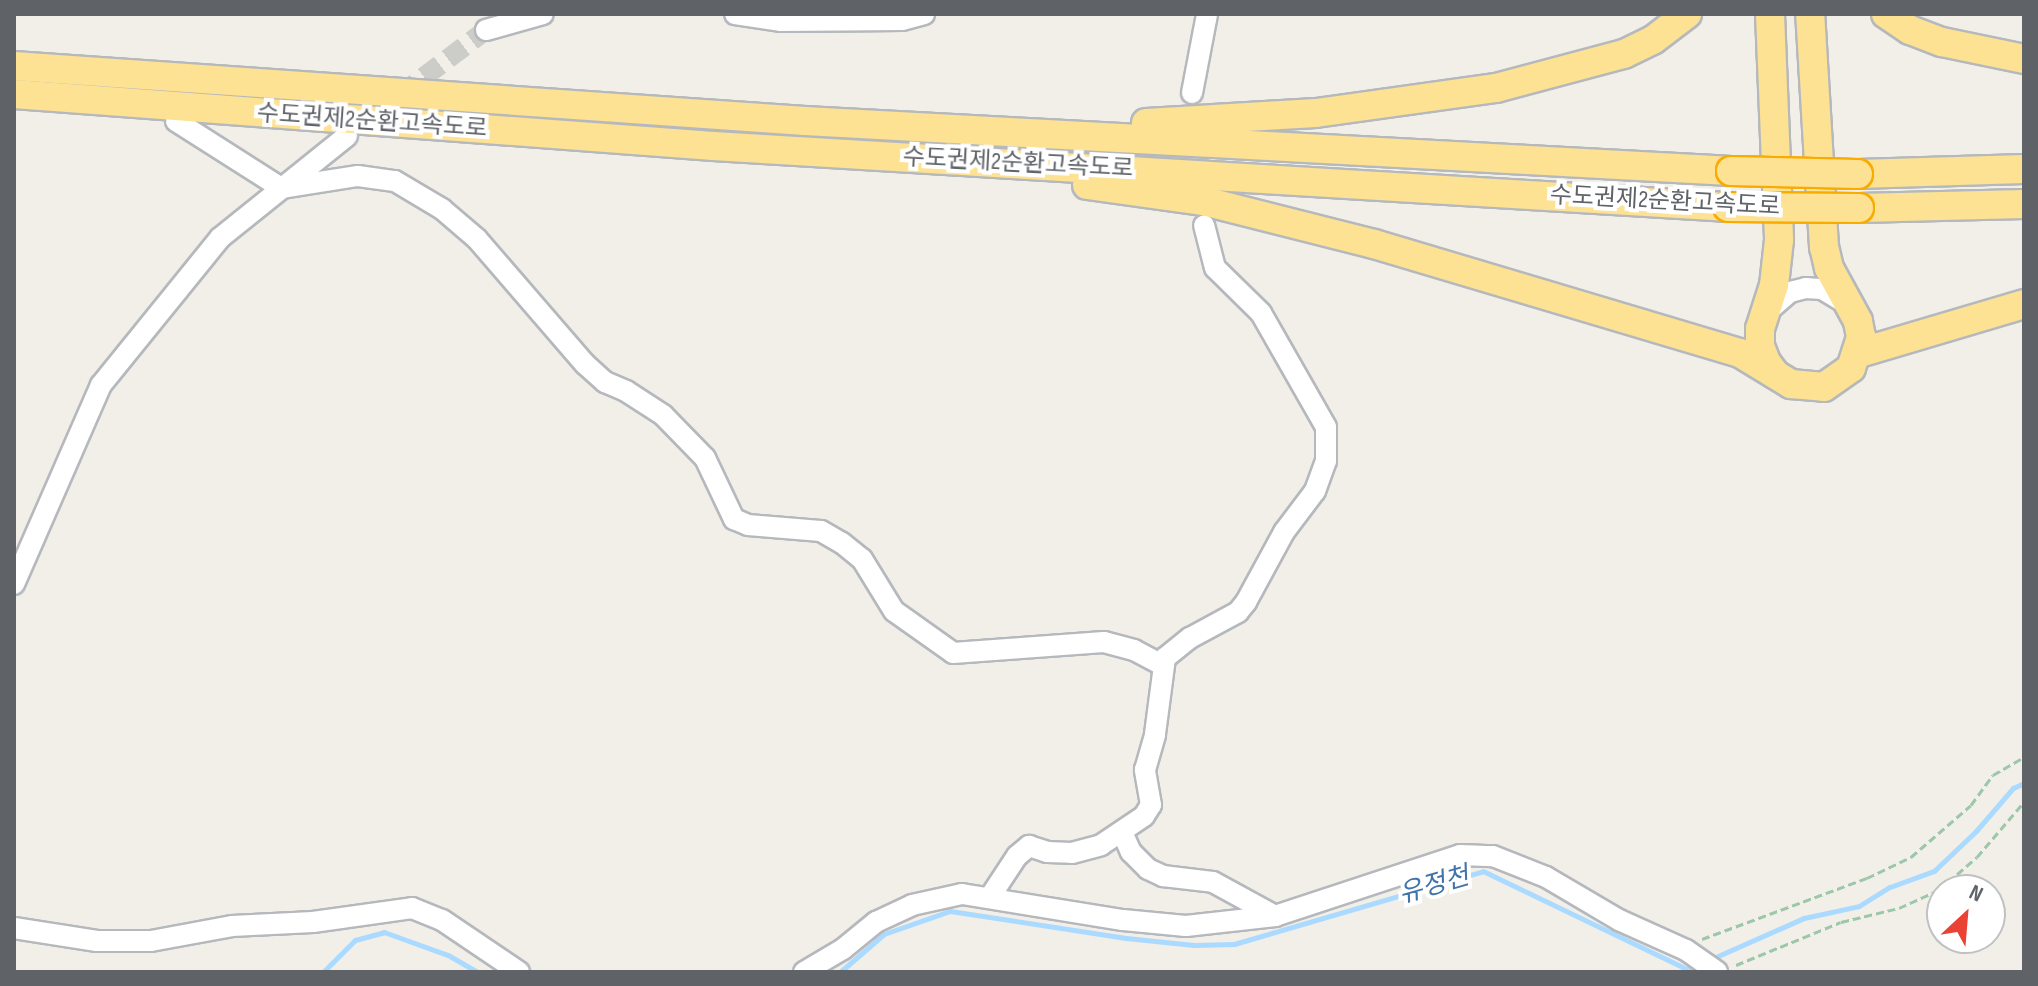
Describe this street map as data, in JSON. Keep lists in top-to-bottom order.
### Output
{
  "streets": {
    "highway": ["수도권제2순환고속도로"]
  },
  "water": ["유정천"],
  "north": "top right"
}
